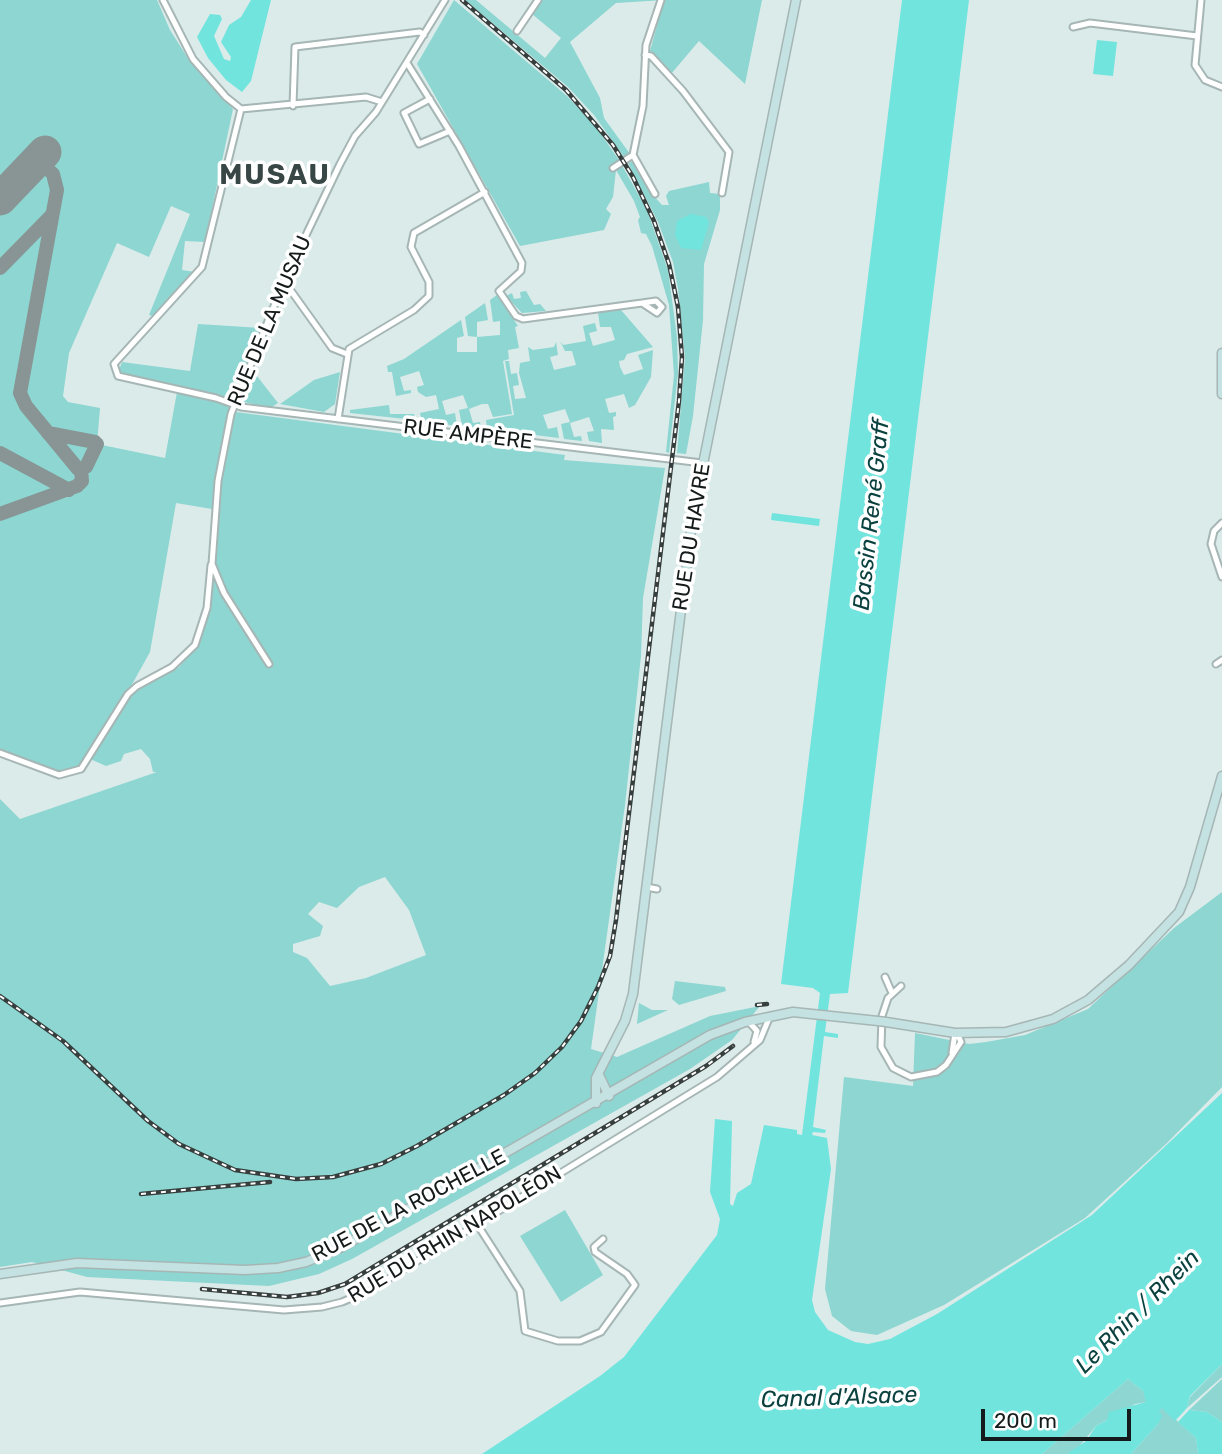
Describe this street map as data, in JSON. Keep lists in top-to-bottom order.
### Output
{
  "streets": {
    "main road": ["RUE DU HAVRE", "RUE DE LA ROCHELLE"],
    "street": ["RUE DE LA MUSAU", "RUE AMPÈRE", "RUE DU RHIN NAPOLÉON"]
  },
  "crossings": [
    ["RUE DE LA MUSAU", "RUE AMPÈRE"],
    ["RUE AMPÈRE", "RUE DU HAVRE"],
    ["RUE DU HAVRE", "RUE DE LA ROCHELLE"]
  ],
  "districts": ["MUSAU"],
  "water": ["Bassin René Graff", "Le Rhin / Rhein", "Canal d'Alsace"],
  "scale_bar": "200 m"
}
